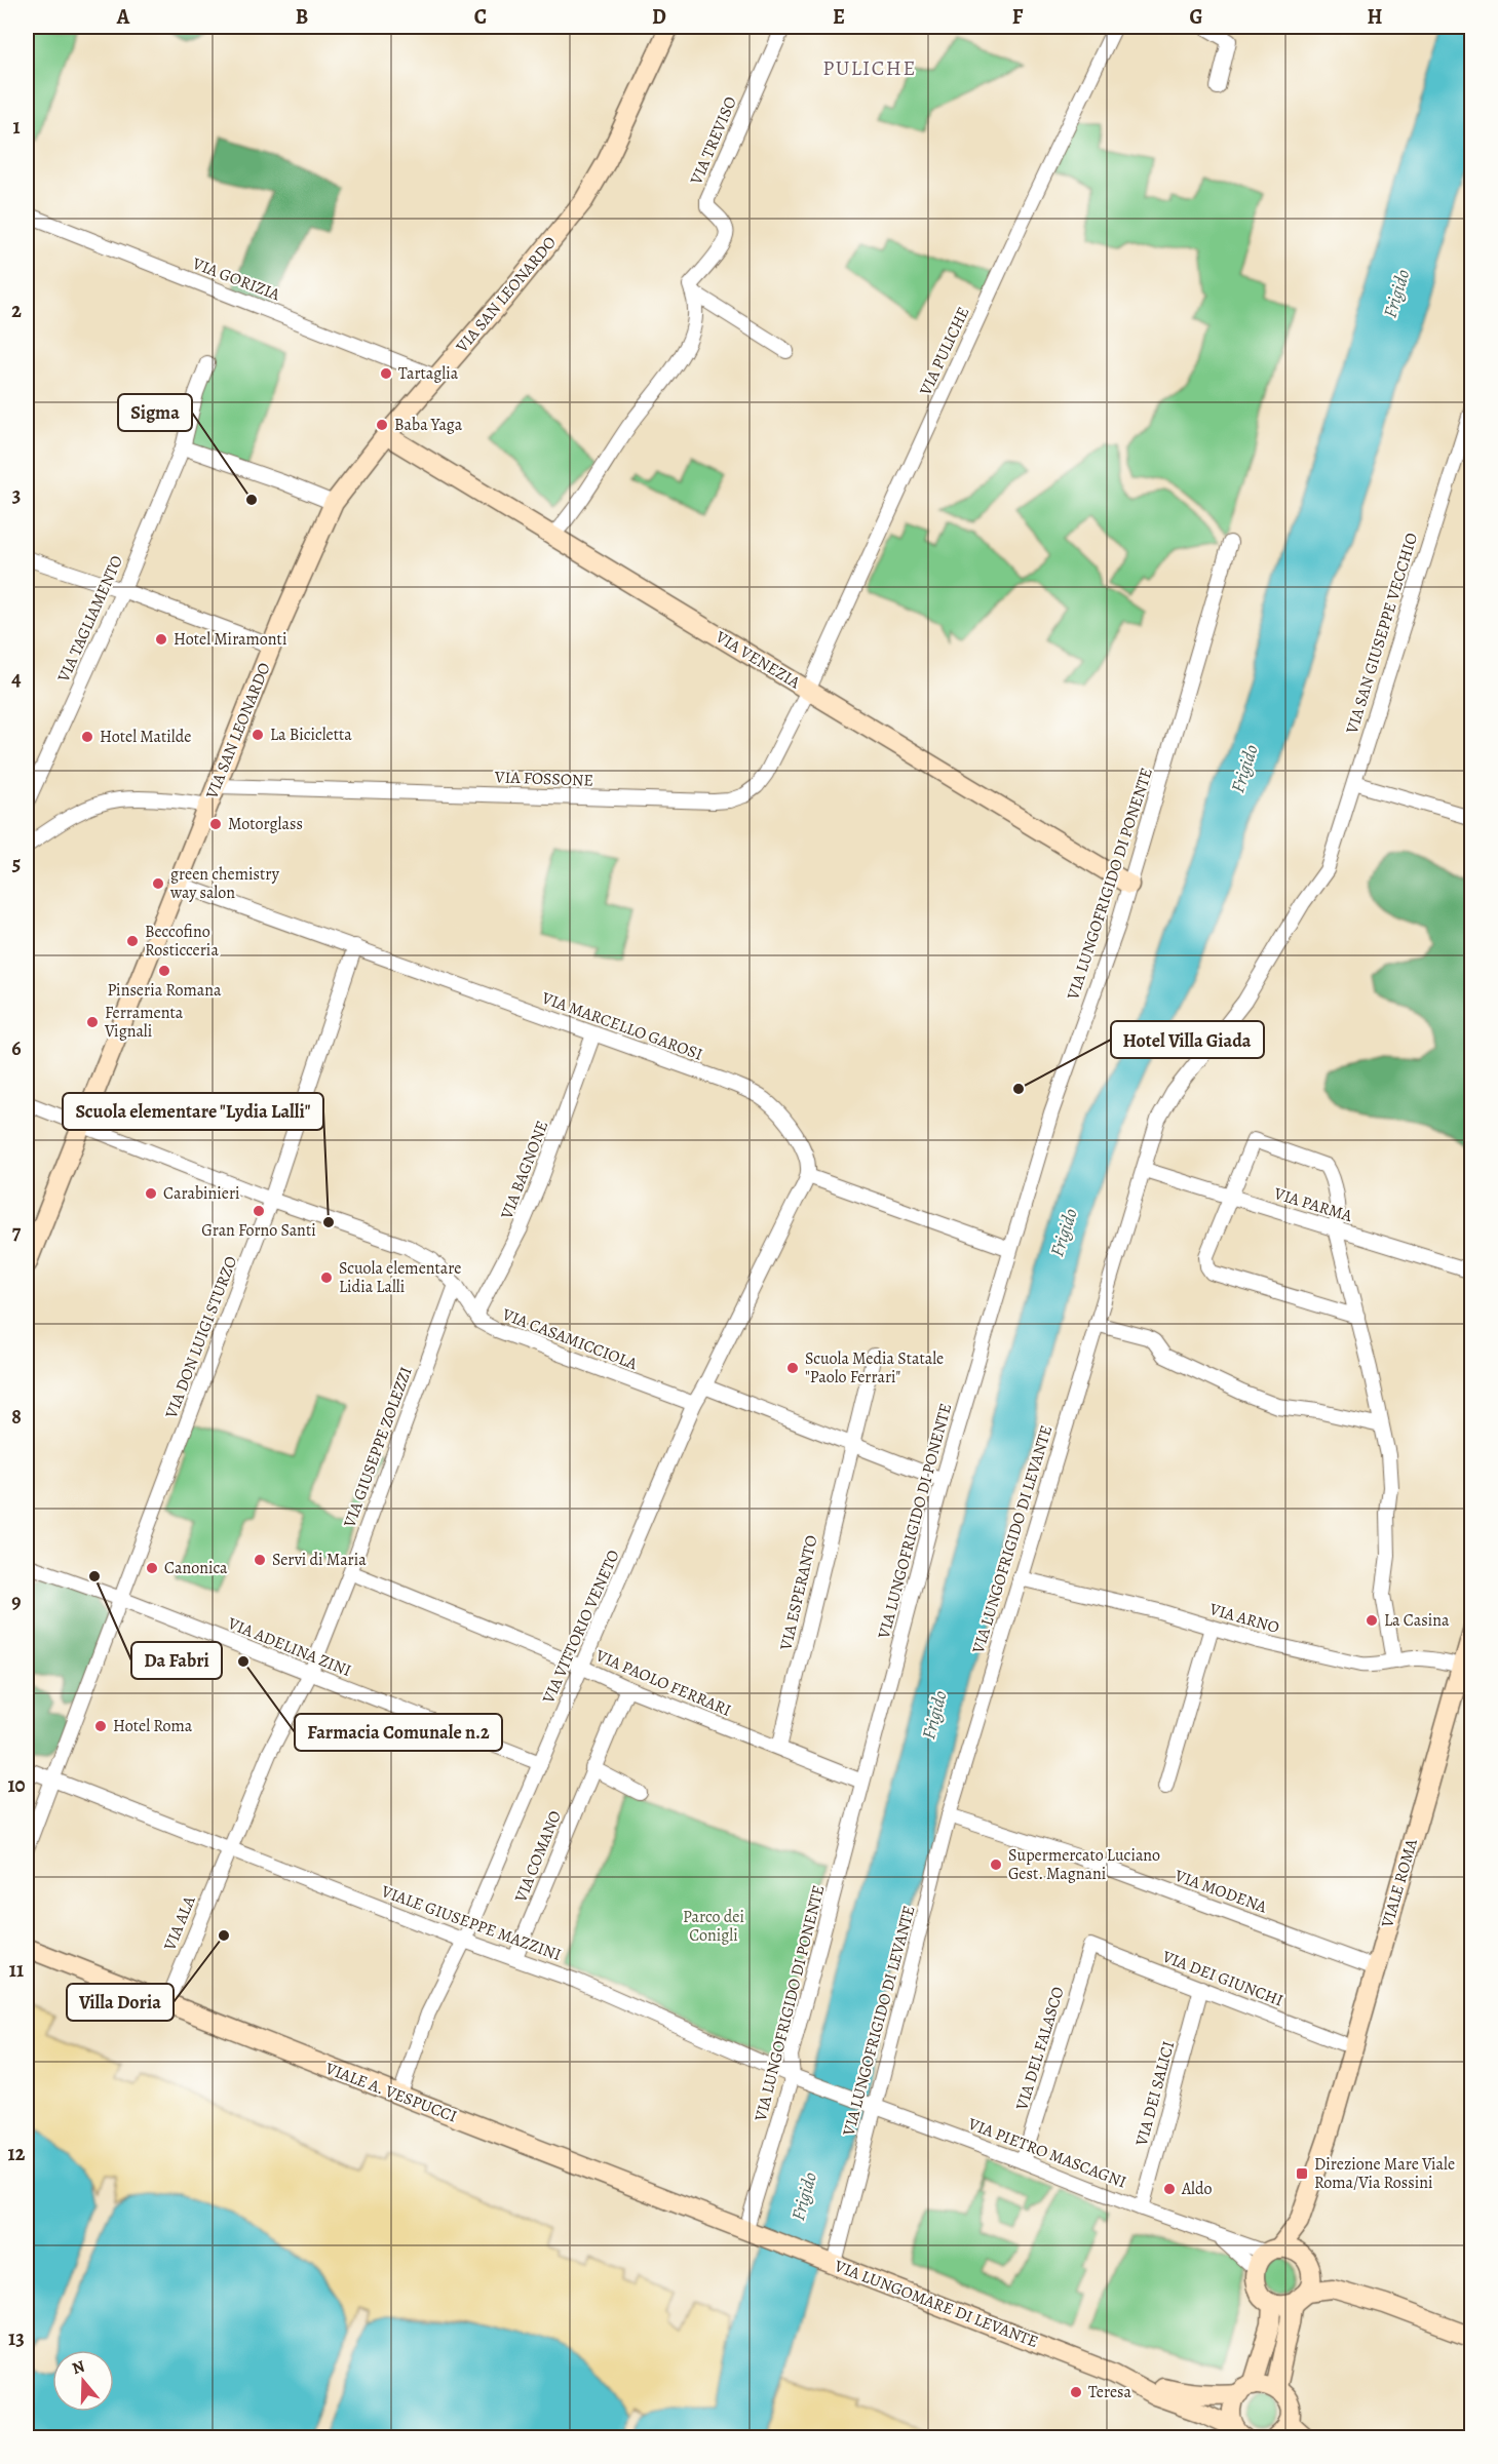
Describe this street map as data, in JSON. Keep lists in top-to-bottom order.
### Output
{
  "streets": {
    "main road": [
      "VIA SAN LEONARDO",
      "VIA VENEZIA",
      "VIALE ROMA",
      "VIALE A. VESPUCCI",
      "VIA LUNGOMARE DI LEVANTE"
    ],
    "street": [
      "VIA TREVISO",
      "VIA GORIZIA",
      "VIA PULICHE",
      "VIA TAGLIAMENTO",
      "VIA SAN GIUSEPPE VECCHIO",
      "VIA FOSSONE",
      "VIA LUNGOFRIGIDO DI PONENTE",
      "VIA MARCELLO GAROSI",
      "VIA BAGNONE",
      "VIA PARMA",
      "VIA DON LUIGI STURZO",
      "VIA CASAMICCIOLA",
      "VIA GIUSEPPE ZOLEZZI",
      "VIA LUNGOFRIGIDO DI LEVANTE",
      "VIA ESPERANTO",
      "VIA ARNO",
      "VIA VITTORIO VENETO",
      "VIA ADELINA ZINI",
      "VIA PAOLO FERRARI",
      "VIA COMANO",
      "VIA MODENA",
      "VIA ALA",
      "VIALE GIUSEPPE MAZZINI",
      "VIA DEI GIUNCHI",
      "VIA DEL FALASCO",
      "VIA DEI SALICI",
      "VIA PIETRO MASCAGNI"
    ]
  },
  "crossings": [
    ["VIA GORIZIA", "VIA SAN LEONARDO"],
    ["VIA SAN LEONARDO", "VIA VENEZIA"],
    ["VIA SAN LEONARDO", "VIA FOSSONE"],
    ["VIA SAN LEONARDO", "VIA MARCELLO GAROSI"],
    ["VIA SAN LEONARDO", "VIA CASAMICCIOLA"],
    ["VIA PULICHE", "VIA VENEZIA"],
    ["VIA PULICHE", "VIA FOSSONE"],
    ["VIA SAN GIUSEPPE VECCHIO", "VIA LUNGOFRIGIDO DI LEVANTE"],
    ["VIA VENEZIA", "VIA FOSSONE"],
    ["VIA VENEZIA", "VIA LUNGOFRIGIDO DI PONENTE"],
    ["VIA LUNGOFRIGIDO DI PONENTE", "VIA PAOLO FERRARI"],
    ["VIA LUNGOFRIGIDO DI PONENTE", "VIALE GIUSEPPE MAZZINI"],
    ["VIA LUNGOFRIGIDO DI PONENTE", "VIALE A. VESPUCCI"],
    ["VIA LUNGOFRIGIDO DI PONENTE", "VIA LUNGOMARE DI LEVANTE"],
    ["VIA MARCELLO GAROSI", "VIA BAGNONE"],
    ["VIA MARCELLO GAROSI", "VIA DON LUIGI STURZO"],
    ["VIA MARCELLO GAROSI", "VIA VITTORIO VENETO"],
    ["VIA BAGNONE", "VIA CASAMICCIOLA"],
    ["VIA PARMA", "VIA LUNGOFRIGIDO DI LEVANTE"],
    ["VIA DON LUIGI STURZO", "VIA CASAMICCIOLA"],
    ["VIA DON LUIGI STURZO", "VIA ADELINA ZINI"],
    ["VIA DON LUIGI STURZO", "VIALE GIUSEPPE MAZZINI"],
    ["VIA CASAMICCIOLA", "VIA GIUSEPPE ZOLEZZI"],
    ["VIA CASAMICCIOLA", "VIA VITTORIO VENETO"],
    ["VIA GIUSEPPE ZOLEZZI", "VIA ADELINA ZINI"],
    ["VIA GIUSEPPE ZOLEZZI", "VIA PAOLO FERRARI"],
    ["VIA GIUSEPPE ZOLEZZI", "VIA ALA"],
    ["VIA GIUSEPPE ZOLEZZI", "VIALE GIUSEPPE MAZZINI"],
    ["VIA LUNGOFRIGIDO DI LEVANTE", "VIA ARNO"],
    ["VIA LUNGOFRIGIDO DI LEVANTE", "VIA MODENA"],
    ["VIA LUNGOFRIGIDO DI LEVANTE", "VIALE GIUSEPPE MAZZINI"],
    ["VIA LUNGOFRIGIDO DI LEVANTE", "VIA PIETRO MASCAGNI"],
    ["VIA LUNGOFRIGIDO DI LEVANTE", "VIA LUNGOMARE DI LEVANTE"],
    ["VIA ESPERANTO", "VIA PAOLO FERRARI"],
    ["VIA ARNO", "VIALE ROMA"],
    ["VIA VITTORIO VENETO", "VIA ADELINA ZINI"],
    ["VIA VITTORIO VENETO", "VIA PAOLO FERRARI"],
    ["VIA VITTORIO VENETO", "VIALE GIUSEPPE MAZZINI"],
    ["VIA VITTORIO VENETO", "VIALE A. VESPUCCI"],
    ["VIA PAOLO FERRARI", "VIA COMANO"],
    ["VIA COMANO", "VIALE GIUSEPPE MAZZINI"],
    ["VIALE ROMA", "VIA MODENA"],
    ["VIALE ROMA", "VIA PIETRO MASCAGNI"],
    ["VIALE ROMA", "VIA LUNGOMARE DI LEVANTE"],
    ["VIA ALA", "VIALE GIUSEPPE MAZZINI"],
    ["VIA ALA", "VIALE A. VESPUCCI"],
    ["VIALE GIUSEPPE MAZZINI", "VIA PIETRO MASCAGNI"],
    ["VIA DEI GIUNCHI", "VIA DEL FALASCO"],
    ["VIA DEI GIUNCHI", "VIA DEI SALICI"],
    ["VIA DEL FALASCO", "VIA PIETRO MASCAGNI"],
    ["VIALE A. VESPUCCI", "VIA LUNGOMARE DI LEVANTE"],
    ["VIA DEI SALICI", "VIA PIETRO MASCAGNI"]
  ],
  "districts": ["PULICHE"],
  "water": ["Frigido"],
  "parks": ["Parco dei Conigli"],
  "places": {
    "other": [
      "Tartaglia",
      "Baba Yaga",
      "Sigma",
      "Hotel Miramonti",
      "La Bicicletta",
      "Hotel Matilde",
      "Motorglass",
      "green chemistry way salon",
      "Beccofino Rosticceria",
      "Pinseria Romana",
      "Ferramenta Vignali",
      "Hotel Villa Giada",
      "Carabinieri",
      "Gran Forno Santi",
      "Scuola elementare \"Lydia Lalli\"",
      "Scuola elementare Lidia Lalli",
      "Scuola Media Statale \"Paolo Ferrari\"",
      "Servi di Maria",
      "Canonica",
      "Da Fabri",
      "La Casina",
      "Farmacia Comunale n.2",
      "Hotel Roma",
      "Supermercato Luciano Gest. Magnani",
      "Villa Doria",
      "Aldo",
      "Teresa"
    ],
    "transit": ["Direzione Mare Viale Roma/Via Rossini"]
  },
  "north": "top",
  "grid": {
    "columns": [
      "A",
      "B",
      "C",
      "D",
      "E",
      "F",
      "G",
      "H"
    ],
    "rows": [
      "1",
      "2",
      "3",
      "4",
      "5",
      "6",
      "7",
      "8",
      "9",
      "10",
      "11",
      "12",
      "13"
    ]
  }
}
